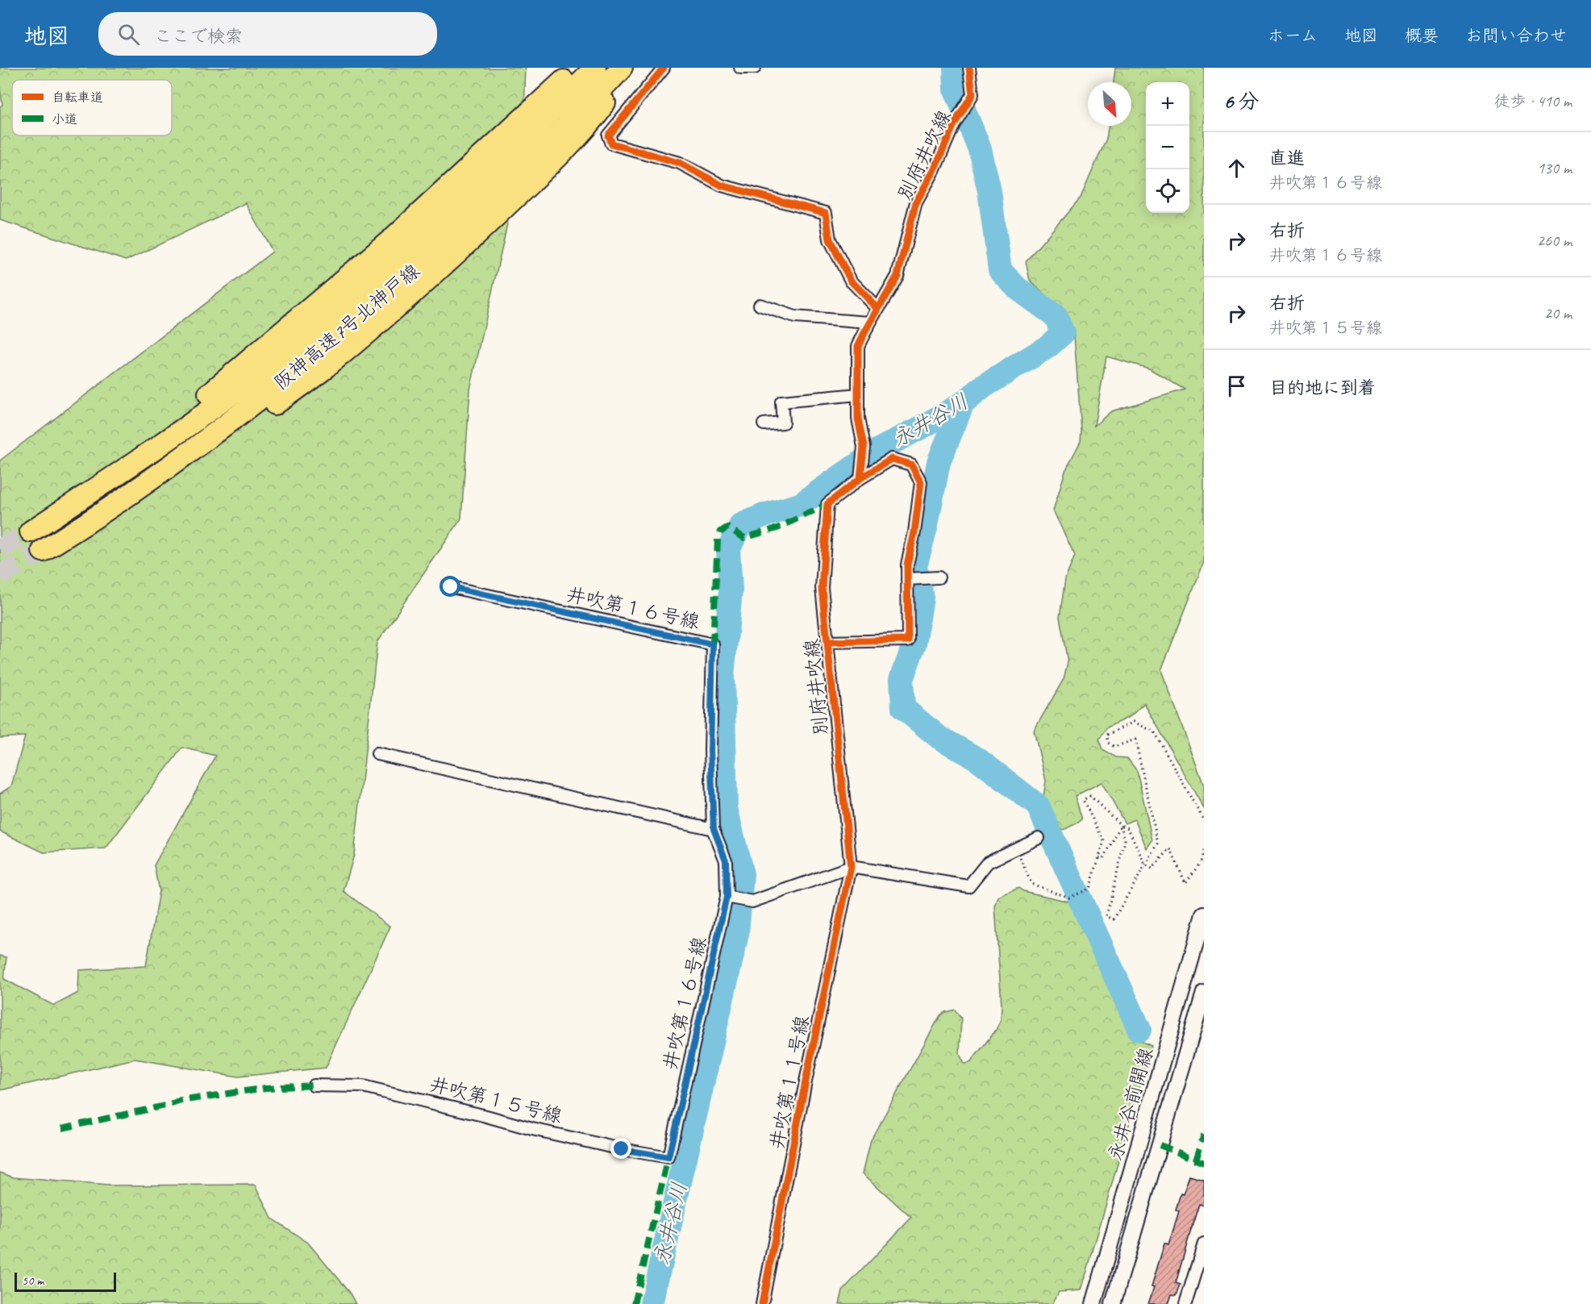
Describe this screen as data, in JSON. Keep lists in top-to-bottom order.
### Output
{
  "streets": {
    "highway": ["阪神高速7号北神戸線"],
    "street": [
      "別府井吹線",
      "井吹第１６号線",
      "井吹第１１号線",
      "井吹第１５号線",
      "永井谷前開線"
    ]
  },
  "crossings": [
    ["別府井吹線", "井吹第１１号線"],
    ["井吹第１６号線", "井吹第１５号線"]
  ],
  "water": ["永井谷川"],
  "legend": ["自転車道", "小道"],
  "scale_bar": "50 m",
  "north": "bottom right",
  "page": {
    "header": "地図",
    "search": "ここで検索",
    "nav": [
      "ホーム",
      "地図",
      "概要",
      "お問い合わせ"
    ],
    "heading": ["6 分", "徒歩 · 410 m"],
    "map_buttons": ["+", "−"],
    "list": [
      ["直進", "井吹第１６号線", "130 m"],
      ["右折", "井吹第１６号線", "260 m"],
      ["右折", "井吹第１５号線", "20 m"],
      "目的地に到着"
    ],
    "scale": "50 m"
  }
}
